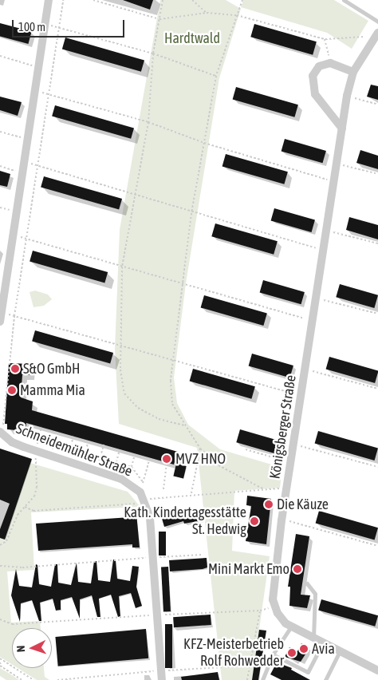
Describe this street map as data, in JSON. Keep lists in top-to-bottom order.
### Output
{
  "streets": {
    "street": ["Königsberger Straße", "Schneidemühler Straße"]
  },
  "parks": ["Hardtwald"],
  "places": [
    "S&O GmbH",
    "Mamma Mia",
    "MVZ HNO",
    "Die Käuze",
    "Kath. Kindertagesstätte St. Hedwig",
    "Mini Markt Emo",
    "Avia",
    "KFZ-Meisterbetrieb Rolf Rohwedder"
  ],
  "scale_bar": "100 m",
  "north": "left"
}
